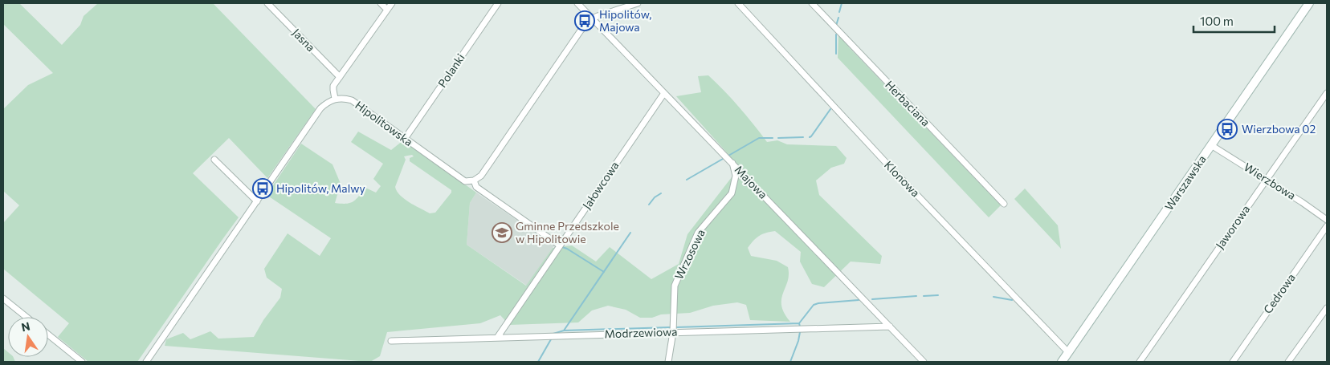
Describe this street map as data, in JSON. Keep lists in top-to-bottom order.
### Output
{
  "streets": {
    "street": [
      "Jasna",
      "Polanki",
      "Herbaciana",
      "Hipolitowska",
      "Klonowa",
      "Wierzbowa",
      "Majowa",
      "Warszawska",
      "Jałowcowa",
      "Jaworowa",
      "Wrzosowa",
      "Cedrowa",
      "Modrzewiowa"
    ]
  },
  "crossings": [
    ["Polanki", "Hipolitowska"],
    ["Klonowa", "Warszawska"],
    ["Wierzbowa", "Warszawska"],
    ["Wierzbowa", "Jaworowa"],
    ["Majowa", "Jałowcowa"],
    ["Majowa", "Wrzosowa"],
    ["Majowa", "Modrzewiowa"],
    ["Jałowcowa", "Modrzewiowa"],
    ["Wrzosowa", "Modrzewiowa"]
  ],
  "places": {
    "bus stop": ["Hipolitów, Majowa", "Wierzbowa 02", "Hipolitów, Malwy"],
    "school or university": ["Gminne Przedszkole w Hipolitowie"]
  },
  "scale_bar": "100 m",
  "north": "top"
}
